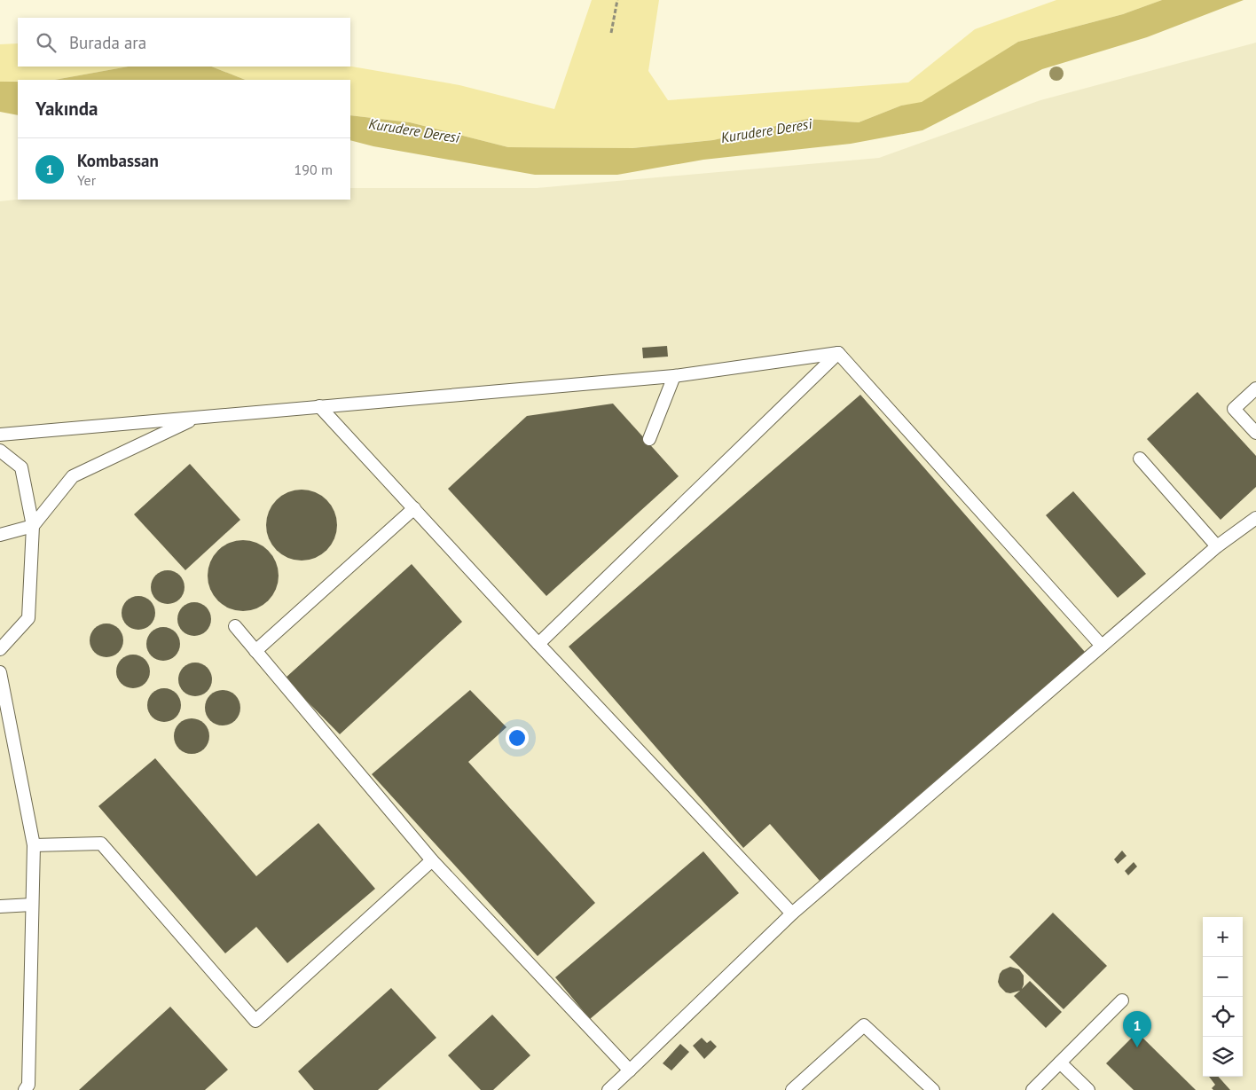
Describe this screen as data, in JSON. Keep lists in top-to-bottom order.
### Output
{
  "water": ["Kurudere Deresi"],
  "page": {
    "search": "Burada ara",
    "heading": "Yakında",
    "list": [
      {
        "mark": "1",
        "name": "Kombassan",
        "note": "Yer",
        "value": "190 m"
      }
    ],
    "map_buttons": ["+", "−"],
    "pins": "1"
  }
}
